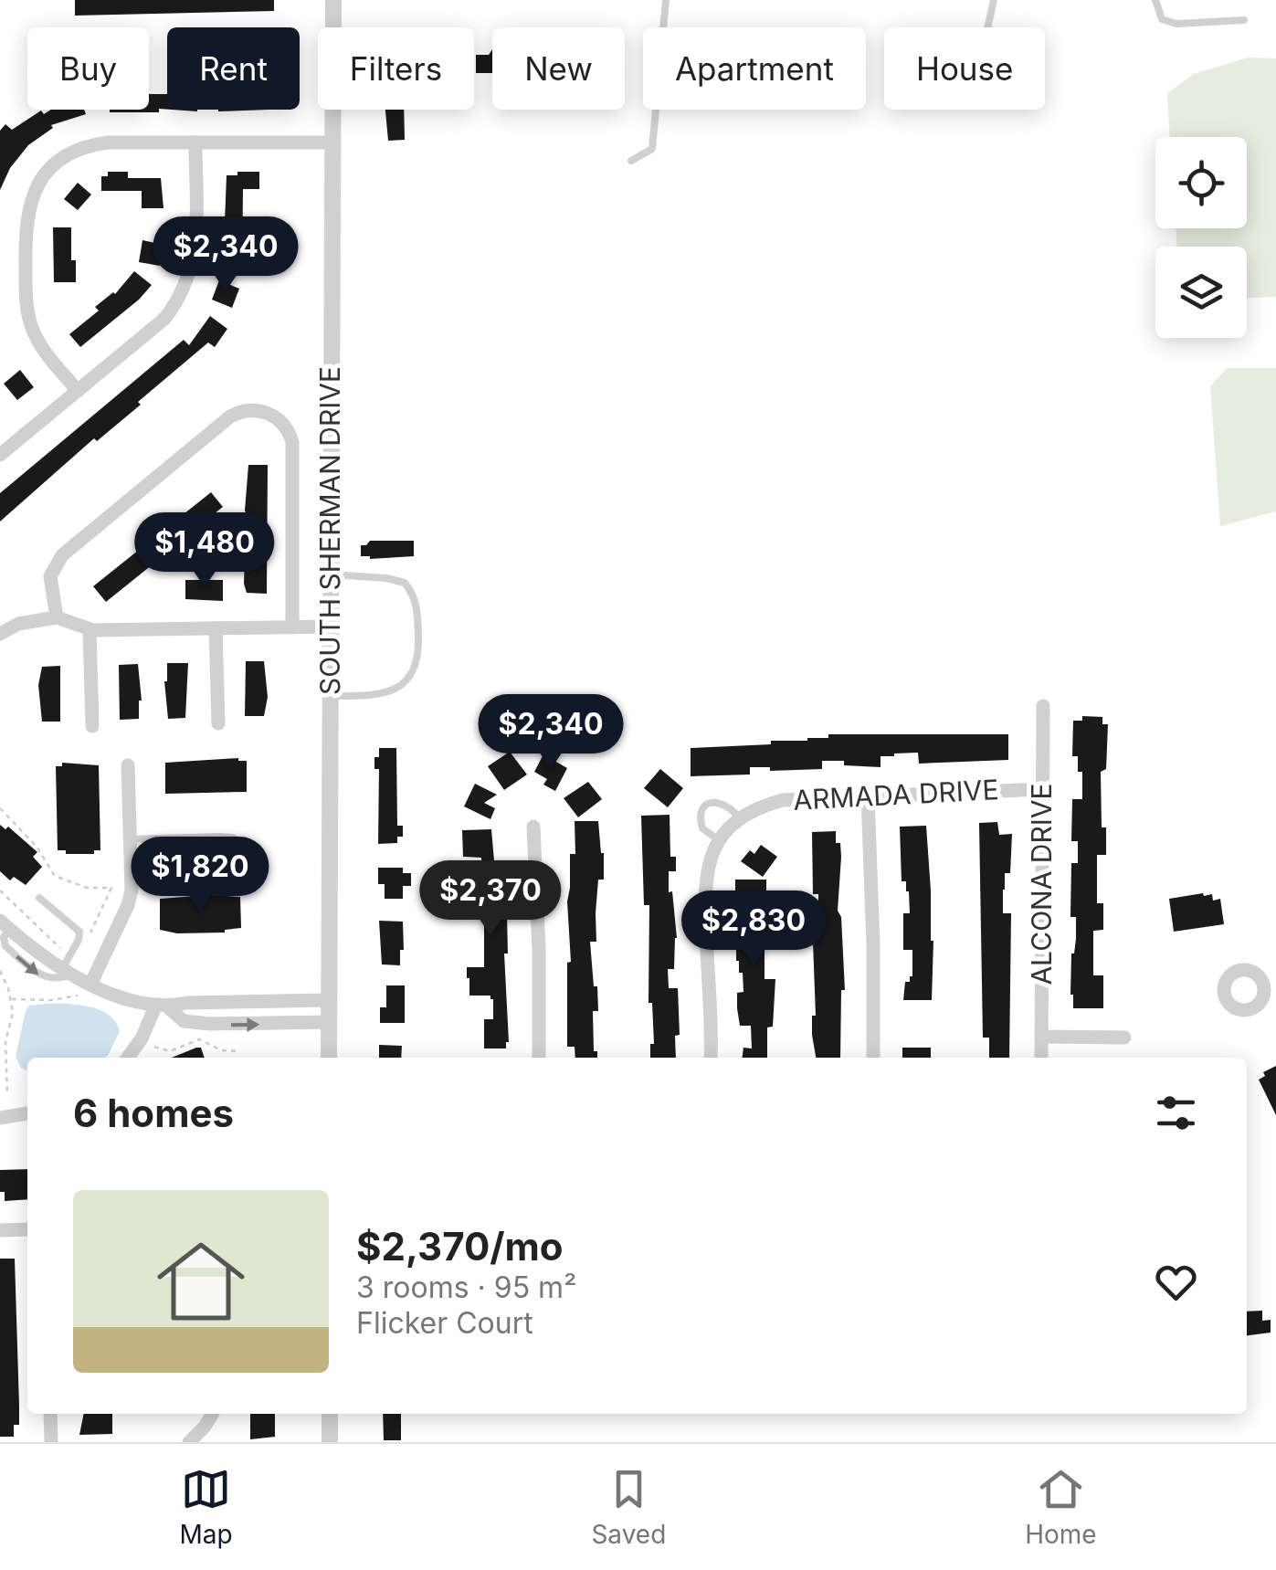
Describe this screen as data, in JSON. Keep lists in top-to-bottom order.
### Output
{
  "streets": {
    "street": ["SOUTH SHERMAN DRIVE", "ARMADA DRIVE", "ALCONA DRIVE"]
  },
  "crossings": [
    ["ARMADA DRIVE", "ALCONA DRIVE"]
  ],
  "page": {
    "chip": [
      "Buy",
      "Rent",
      "Filters",
      "New",
      "Apartment",
      "House"
    ],
    "price": [
      "$2,340",
      "$1,480",
      "$2,340",
      "$1,820",
      "$2,370",
      "$2,830"
    ],
    "heading": "6 homes",
    "list": [
      {
        "name": "$2,370/mo",
        "note": "3 rooms · 95 m² · Flicker Court"
      }
    ],
    "tabs": ["Map", "Saved", "Home"]
  }
}
